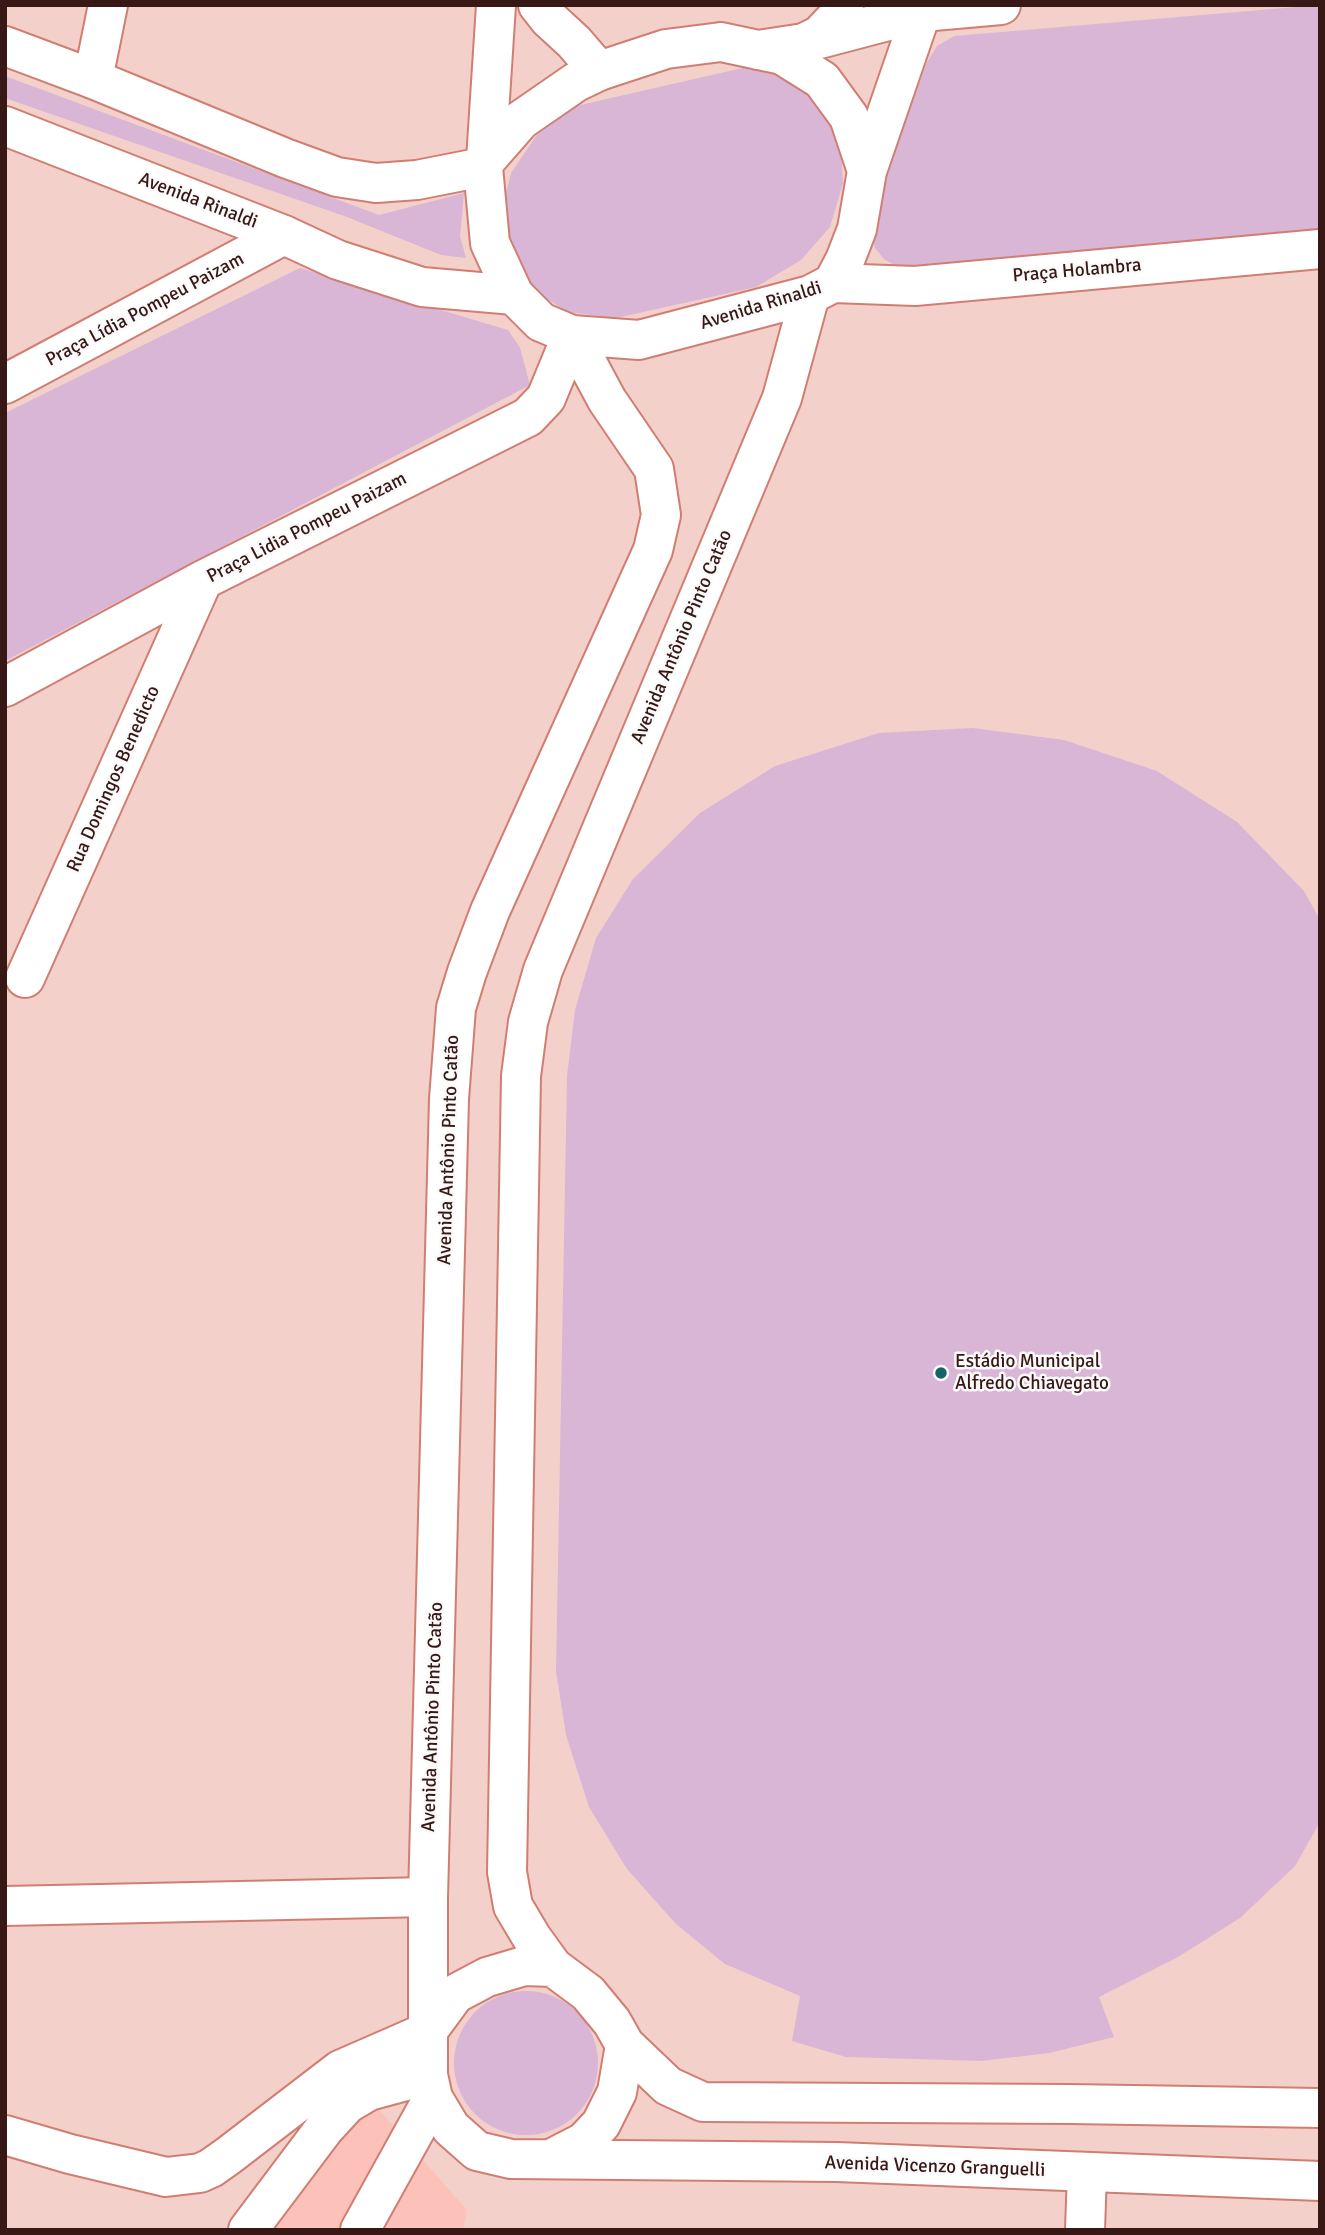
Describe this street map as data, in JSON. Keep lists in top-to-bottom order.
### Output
{
  "streets": {
    "main road": [
      "Avenida Rinaldi",
      "Praça Holambra",
      "Praça Lídia Pompeu Paizam",
      "Praça Lidia Pompeu Paizam",
      "Avenida Antônio Pinto Catão",
      "Rua Domingos Benedicto",
      "Avenida Vicenzo Granguelli"
    ]
  },
  "crossings": [
    ["Avenida Rinaldi", "Praça Holambra"],
    ["Avenida Rinaldi", "Praça Lídia Pompeu Paizam"],
    ["Avenida Rinaldi", "Praça Lidia Pompeu Paizam"],
    ["Avenida Rinaldi", "Avenida Antônio Pinto Catão"],
    ["Praça Holambra", "Avenida Antônio Pinto Catão"],
    ["Praça Lidia Pompeu Paizam", "Avenida Antônio Pinto Catão"],
    ["Praça Lidia Pompeu Paizam", "Rua Domingos Benedicto"],
    ["Avenida Antônio Pinto Catão", "Avenida Vicenzo Granguelli"]
  ],
  "places": ["Estádio Municipal Alfredo Chiavegato"]
}
